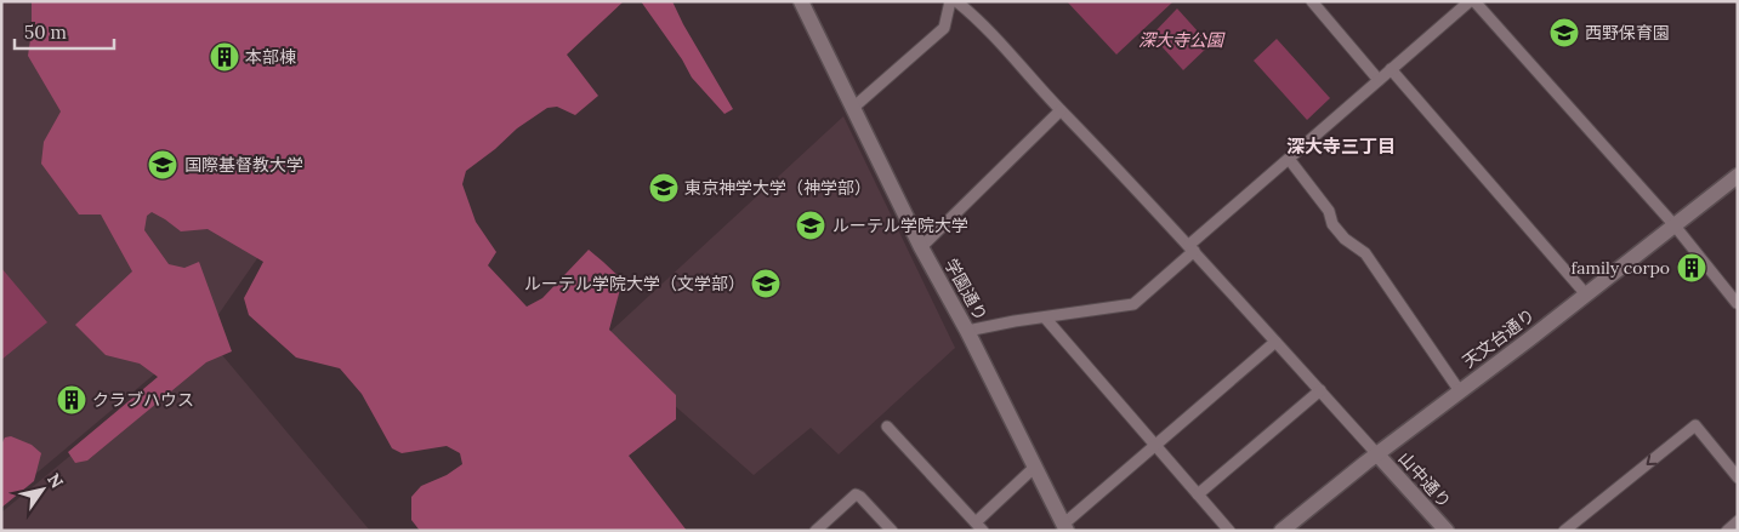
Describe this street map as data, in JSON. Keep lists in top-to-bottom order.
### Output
{
  "streets": {
    "street": ["学園通り", "天文台通り", "山中通り"]
  },
  "crossings": [
    ["天文台通り", "山中通り"]
  ],
  "districts": ["深大寺三丁目"],
  "parks": ["深大寺公園"],
  "places": {
    "school or university": [
      "西野保育園",
      "国際基督教大学",
      "東京神学大学（神学部）",
      "ルーテル学院大学",
      "ルーテル学院大学（文学部）"
    ],
    "building": ["本部棟", "family corpo", "クラブハウス"]
  },
  "scale_bar": "50 m",
  "north": "top right"
}
